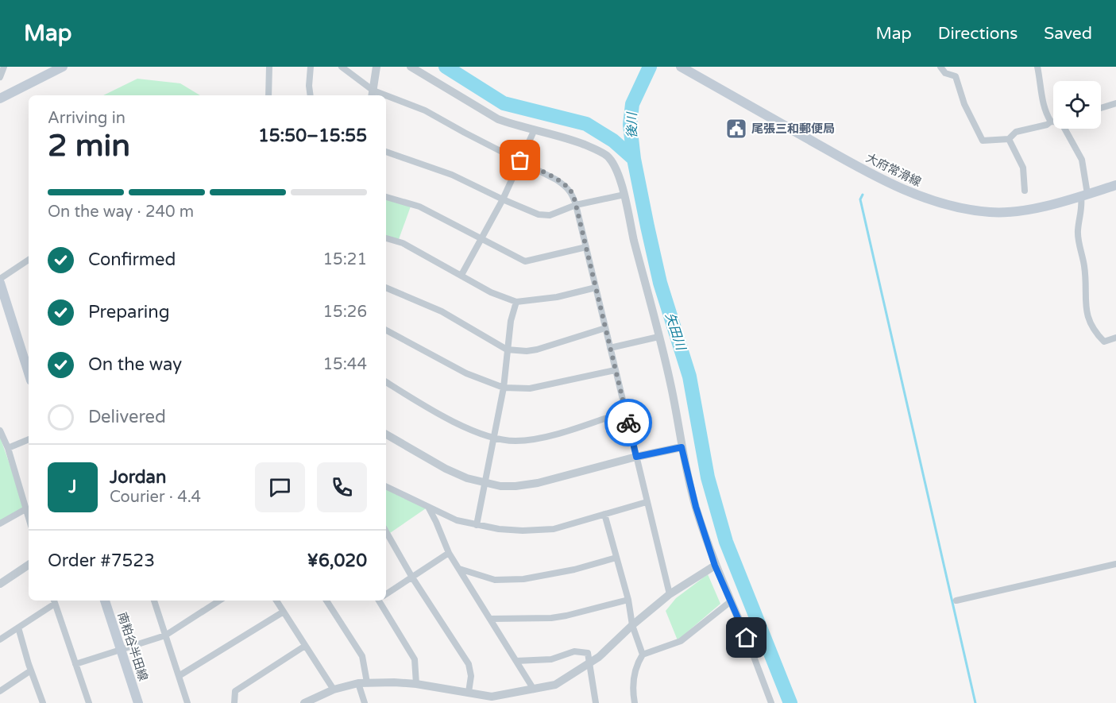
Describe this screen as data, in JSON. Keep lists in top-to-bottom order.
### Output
{
  "streets": {
    "main road": ["大府常滑線", "南粕谷半田線"]
  },
  "water": ["後川", "矢田川"],
  "places": {
    "public building": ["尾張三和郵便局"]
  },
  "page": {
    "header": "Map",
    "nav": ["Map", "Directions", "Saved"],
    "heading": ["2 min", "Arriving in", "15:50–15:55"],
    "panel": [
      "Jordan",
      "Courier · 4.4",
      "Order #7523",
      "¥6,020"
    ],
    "bar": "On the way · 240 m",
    "list": [
      ["Confirmed", "15:21"],
      ["Preparing", "15:26"],
      ["On the way", "15:44"],
      "Delivered"
    ],
    "round": "J"
  }
}
